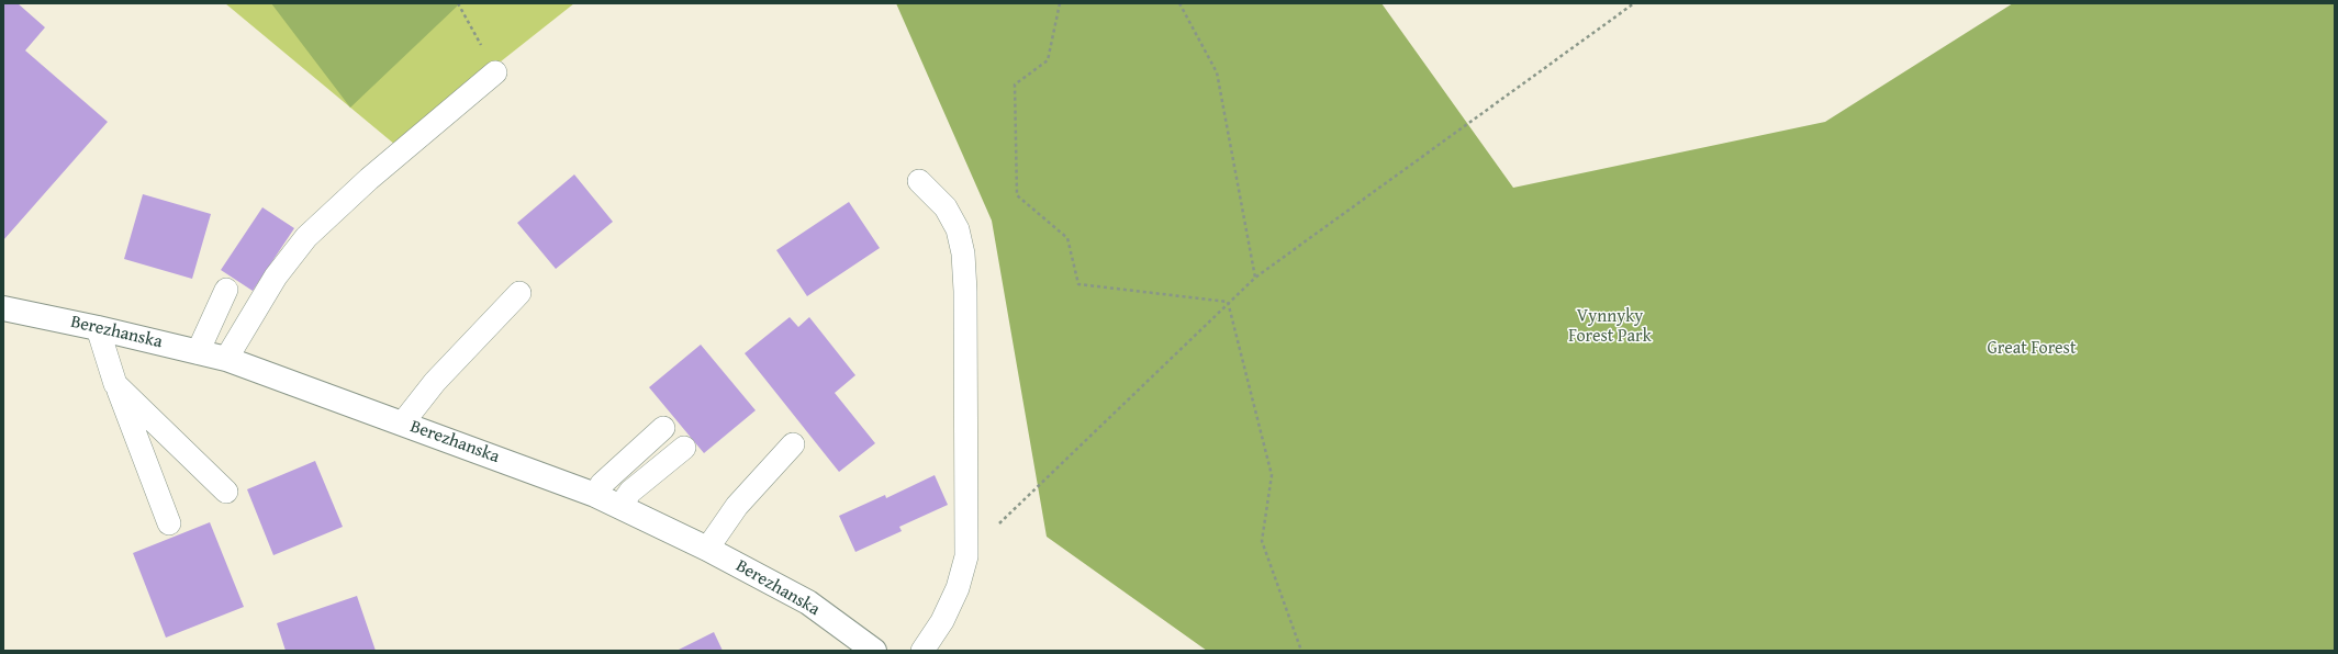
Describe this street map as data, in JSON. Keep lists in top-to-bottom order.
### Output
{
  "streets": {
    "street": ["Berezhanska"]
  },
  "parks": ["Vynnyky Forest Park", "Great Forest"]
}
